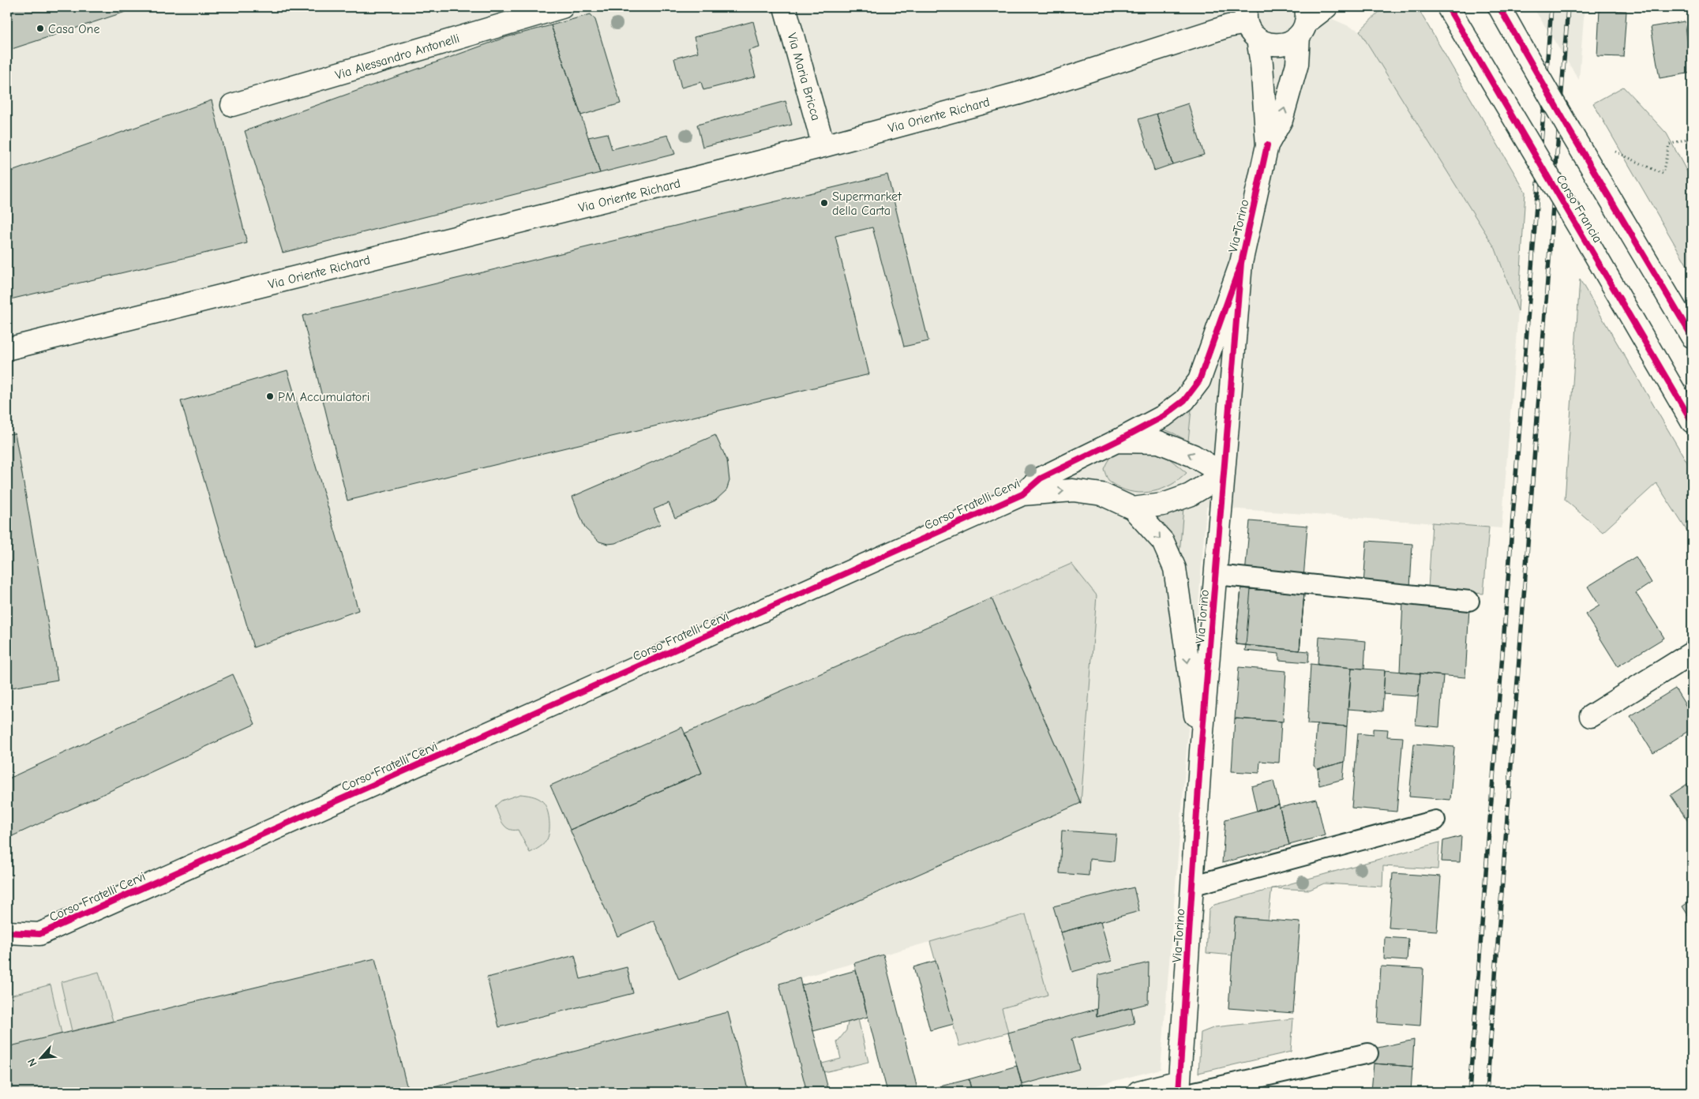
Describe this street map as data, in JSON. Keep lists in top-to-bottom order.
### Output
{
  "streets": {
    "street": [
      "Via Alessandro Antonelli",
      "Via Maria Bricca",
      "Via Oriente Richard",
      "Corso Francia",
      "Via Torino",
      "Corso Fratelli Cervi"
    ]
  },
  "crossings": [
    ["Via Maria Bricca", "Via Oriente Richard"],
    ["Via Oriente Richard", "Via Torino"],
    ["Via Torino", "Corso Fratelli Cervi"]
  ],
  "places": ["Casa One", "Supermarket della Carta", "PM Accumulatori"],
  "north": "bottom left"
}
